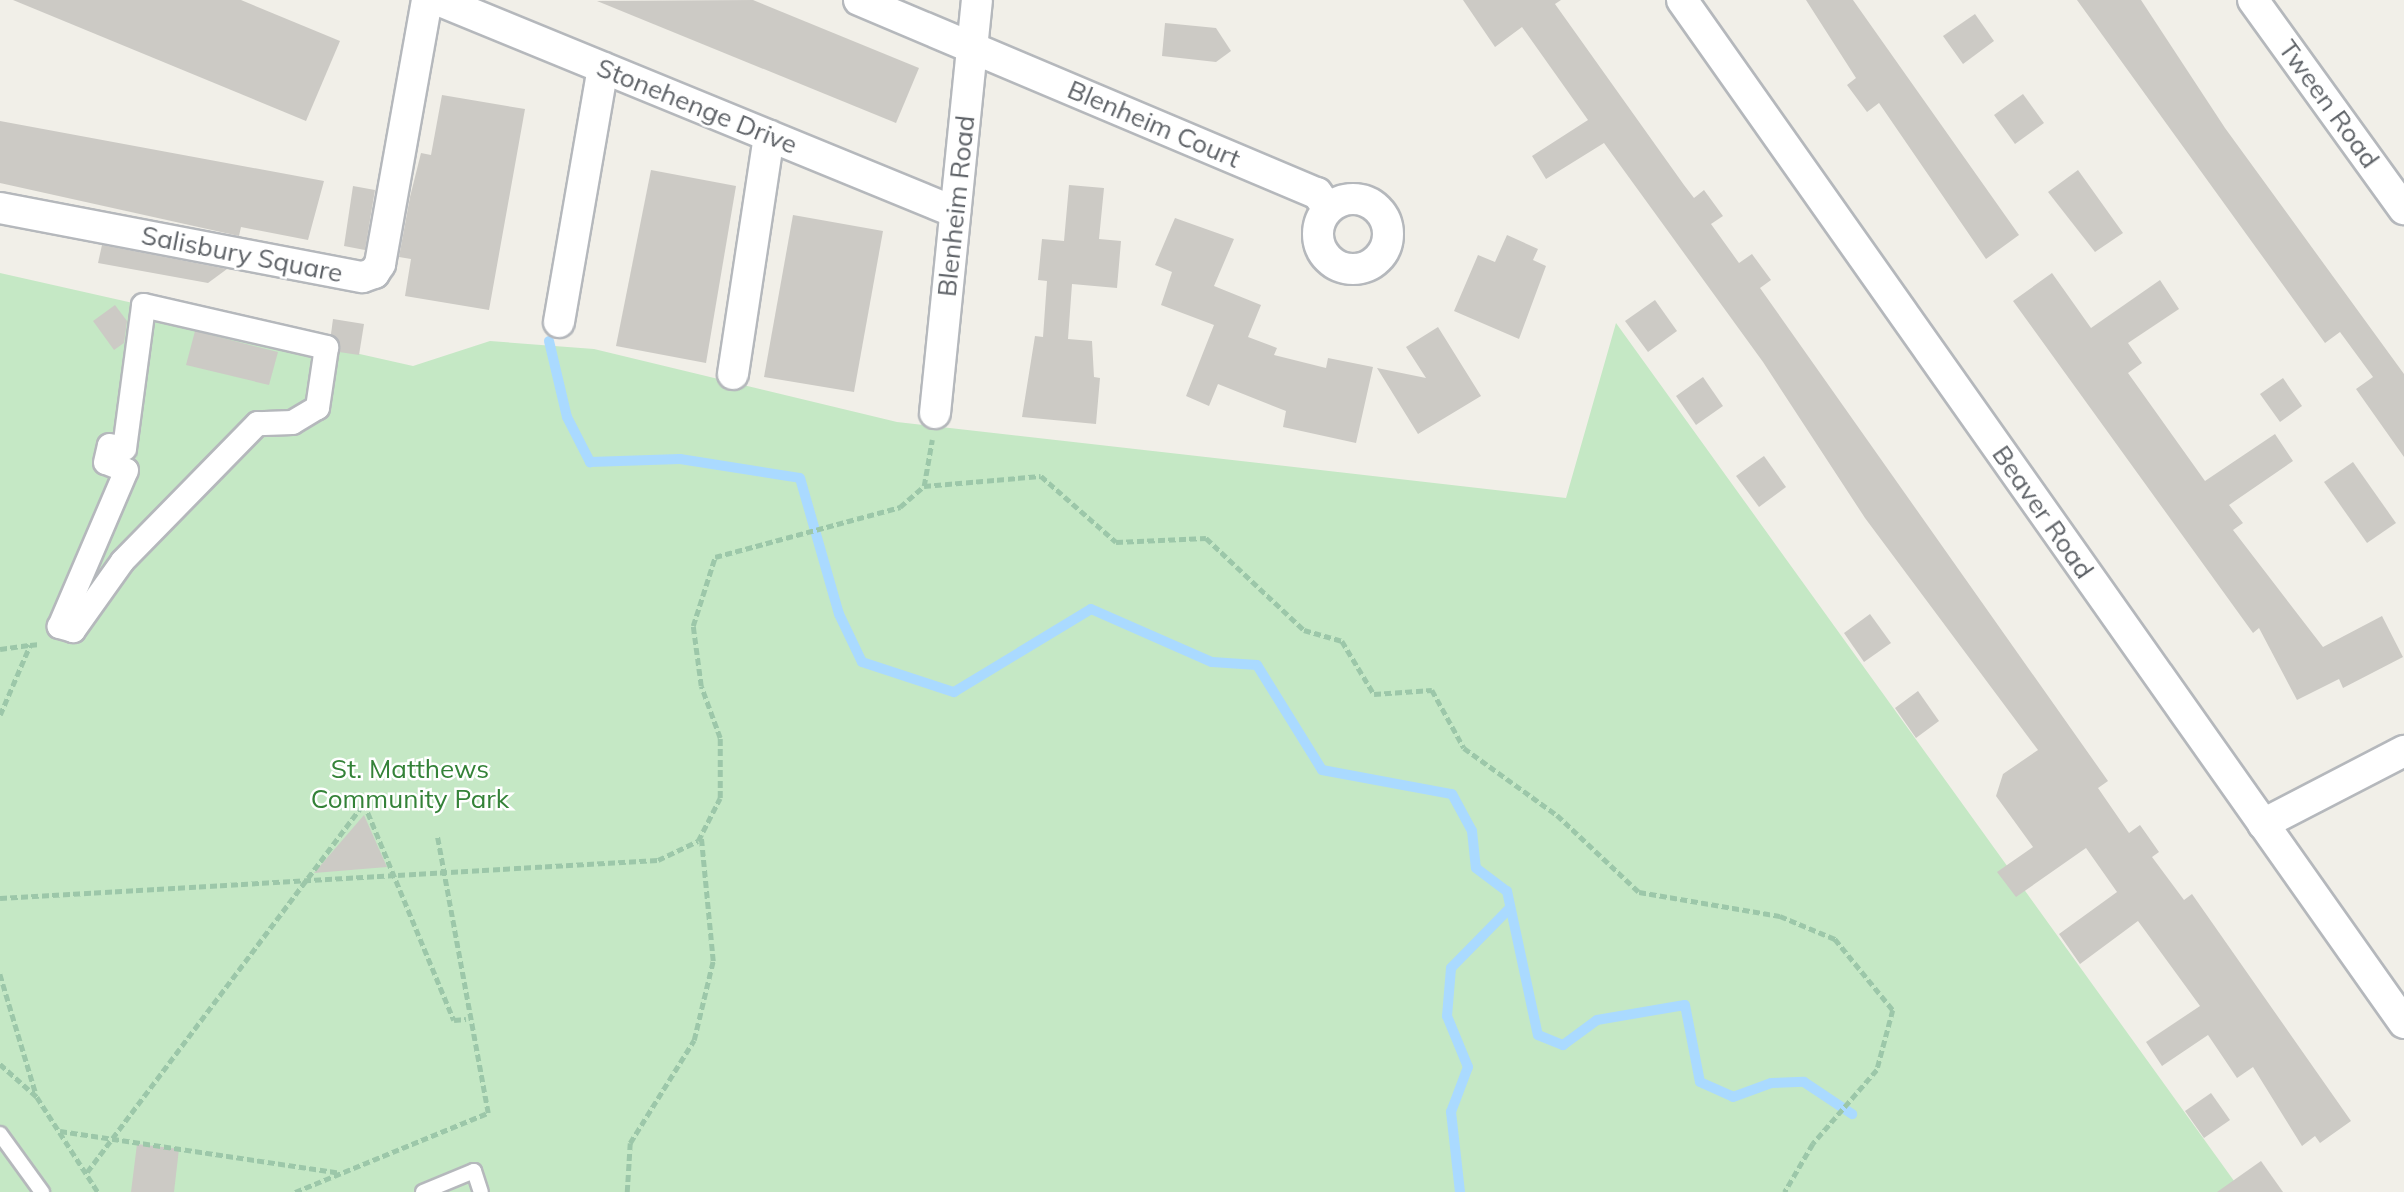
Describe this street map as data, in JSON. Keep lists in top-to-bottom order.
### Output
{
  "streets": {
    "street": [
      "Tween Road",
      "Stonehenge Drive",
      "Blenheim Court",
      "Blenheim Road",
      "Salisbury Square",
      "Beaver Road"
    ]
  },
  "crossings": [
    ["Stonehenge Drive", "Blenheim Road"],
    ["Blenheim Court", "Blenheim Road"]
  ],
  "parks": ["St. Matthews Community Park"]
}
